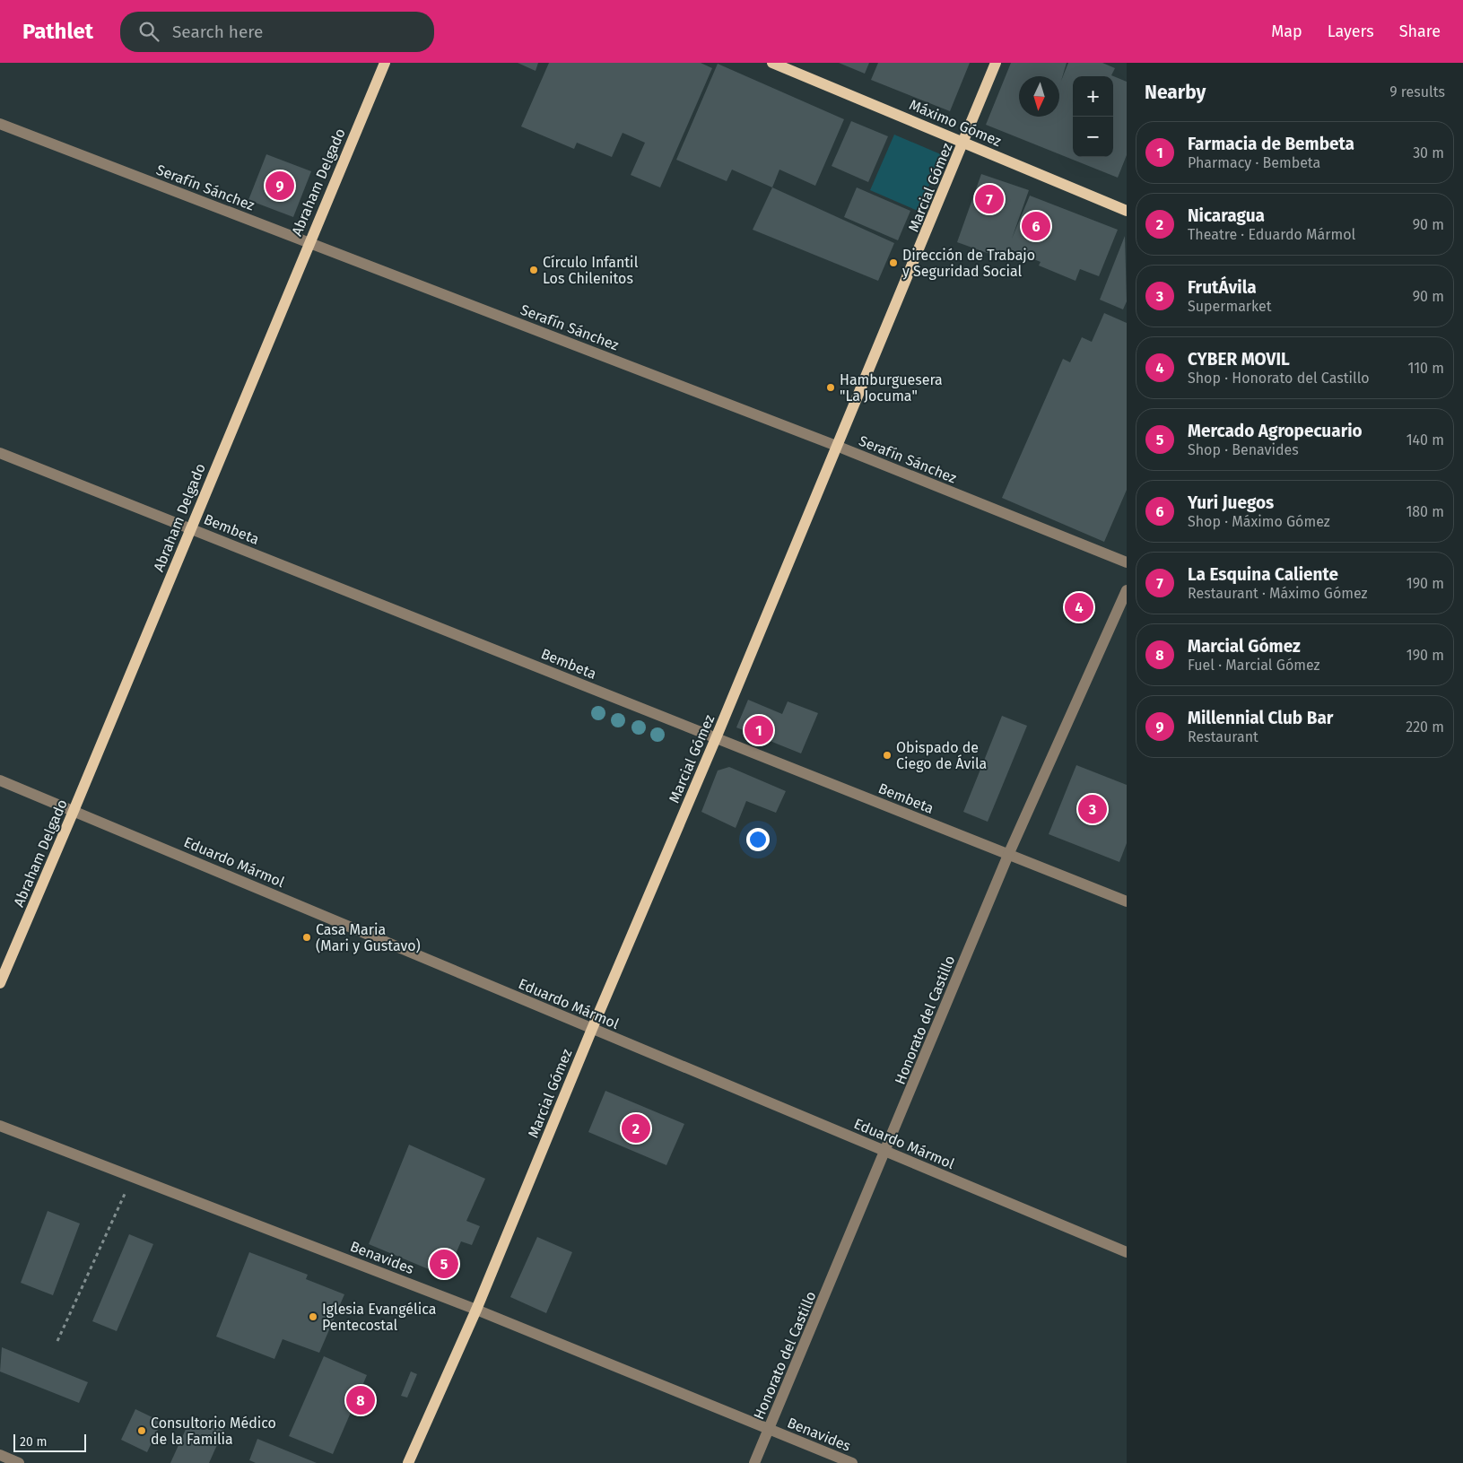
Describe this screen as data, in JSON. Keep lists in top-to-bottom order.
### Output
{
  "streets": {
    "main road": ["Máximo Gómez", "Abraham Delgado", "Marcial Gómez"],
    "street": [
      "Serafín Sánchez",
      "Bembeta",
      "Eduardo Mármol",
      "Honorato del Castillo",
      "Benavides"
    ]
  },
  "crossings": [
    ["Máximo Gómez", "Marcial Gómez"],
    ["Abraham Delgado", "Serafín Sánchez"],
    ["Abraham Delgado", "Bembeta"],
    ["Abraham Delgado", "Eduardo Mármol"],
    ["Serafín Sánchez", "Marcial Gómez"],
    ["Marcial Gómez", "Bembeta"],
    ["Marcial Gómez", "Eduardo Mármol"],
    ["Marcial Gómez", "Benavides"],
    ["Bembeta", "Honorato del Castillo"],
    ["Eduardo Mármol", "Honorato del Castillo"],
    ["Honorato del Castillo", "Benavides"]
  ],
  "places": [
    "Dirección de Trabajo y Seguridad Social",
    "Círculo Infantil Los Chilenitos",
    "Hamburguesera \"La Jocuma\"",
    "Obispado de Ciego de Ávila",
    "Casa Maria (Mari y Gustavo)",
    "Iglesia Evangélica Pentecostal",
    "Consultorio Médico de la Familia"
  ],
  "scale_bar": "20 m",
  "north": "bottom",
  "page": {
    "header": "Pathlet",
    "search": "Search here",
    "nav": ["Map", "Layers", "Share"],
    "heading": ["Nearby", "9 results"],
    "map_buttons": ["+", "−"],
    "list": [
      {
        "mark": "1",
        "name": "Farmacia de Bembeta",
        "note": "Pharmacy · Bembeta",
        "value": "30 m"
      },
      {
        "mark": "2",
        "name": "Nicaragua",
        "note": "Theatre · Eduardo Mármol",
        "value": "90 m"
      },
      {
        "mark": "3",
        "name": "FrutÁvila",
        "note": "Supermarket",
        "value": "90 m"
      },
      {
        "mark": "4",
        "name": "CYBER MOVIL",
        "note": "Shop · Honorato del Castillo",
        "value": "110 m"
      },
      {
        "mark": "5",
        "name": "Mercado Agropecuario",
        "note": "Shop · Benavides",
        "value": "140 m"
      },
      {
        "mark": "6",
        "name": "Yuri Juegos",
        "note": "Shop · Máximo Gómez",
        "value": "180 m"
      },
      {
        "mark": "7",
        "name": "La Esquina Caliente",
        "note": "Restaurant · Máximo Gómez",
        "value": "190 m"
      },
      {
        "mark": "8",
        "name": "Marcial Gómez",
        "note": "Fuel · Marcial Gómez",
        "value": "190 m"
      },
      {
        "mark": "9",
        "name": "Millennial Club Bar",
        "note": "Restaurant",
        "value": "220 m"
      }
    ],
    "pins": [
      "9",
      "7",
      "6",
      "4",
      "1",
      "3",
      "2",
      "5",
      "8"
    ],
    "scale": "20 m"
  }
}
